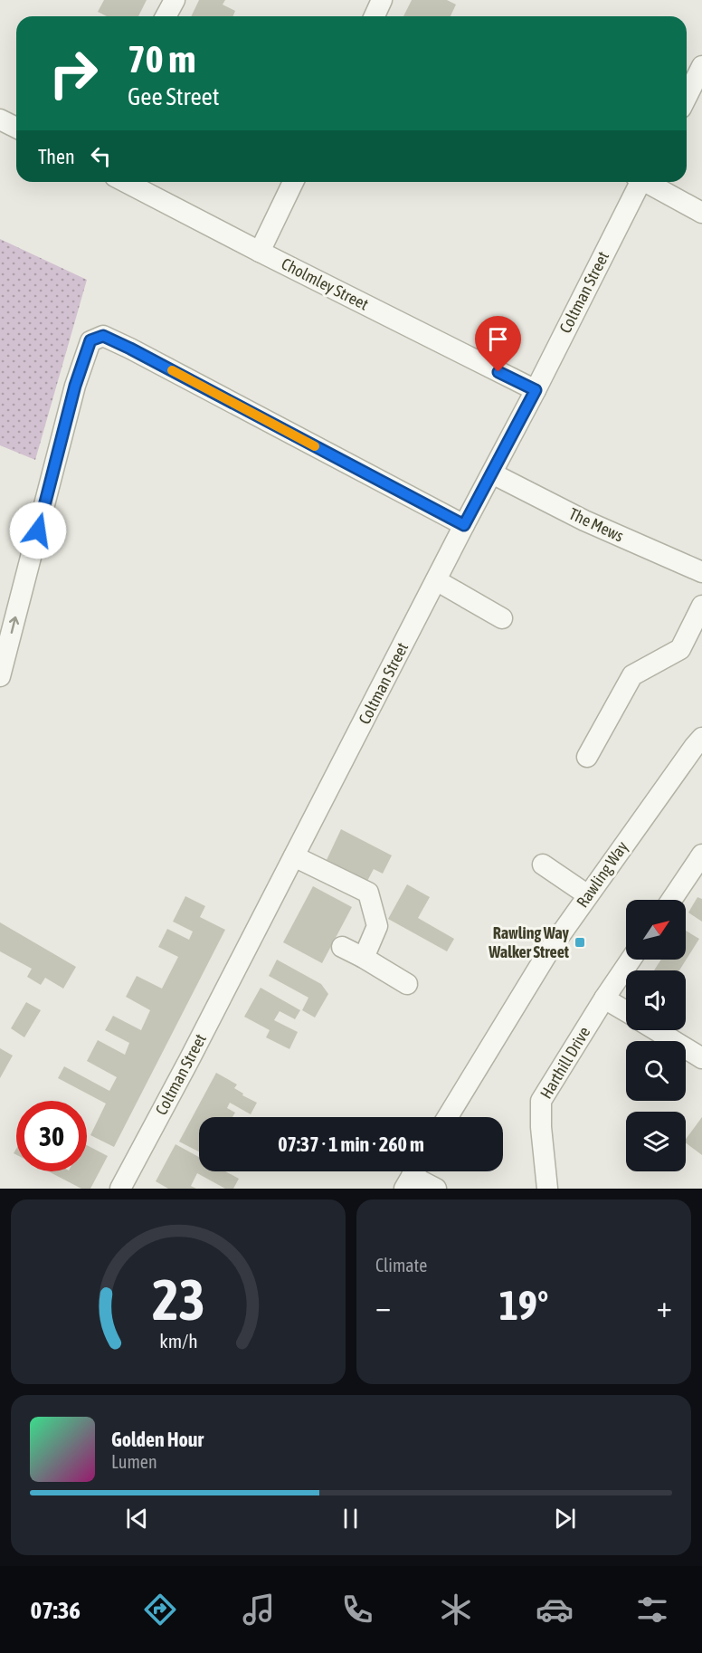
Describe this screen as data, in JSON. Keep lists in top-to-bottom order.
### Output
{
  "streets": {
    "street": [
      "Cholmley Street",
      "Coltman Street",
      "The Mews",
      "Rawling Way",
      "Harthill Drive"
    ]
  },
  "crossings": [
    ["Cholmley Street", "Coltman Street"],
    ["Coltman Street", "The Mews"]
  ],
  "places": {
    "transit": ["Rawling Way Walker Street"]
  },
  "north": "top right",
  "page": {
    "turn": ["70 m", "Gee Street"],
    "then": "Then",
    "limit": "30",
    "trip": "07:37 · 1 min · 260 m",
    "tile": "Climate",
    "heat": ["−", "19°", "+"],
    "song": ["Golden Hour", "Lumen"],
    "tabs": "07:36",
    "gauge": ["23", "km/h"]
  }
}
